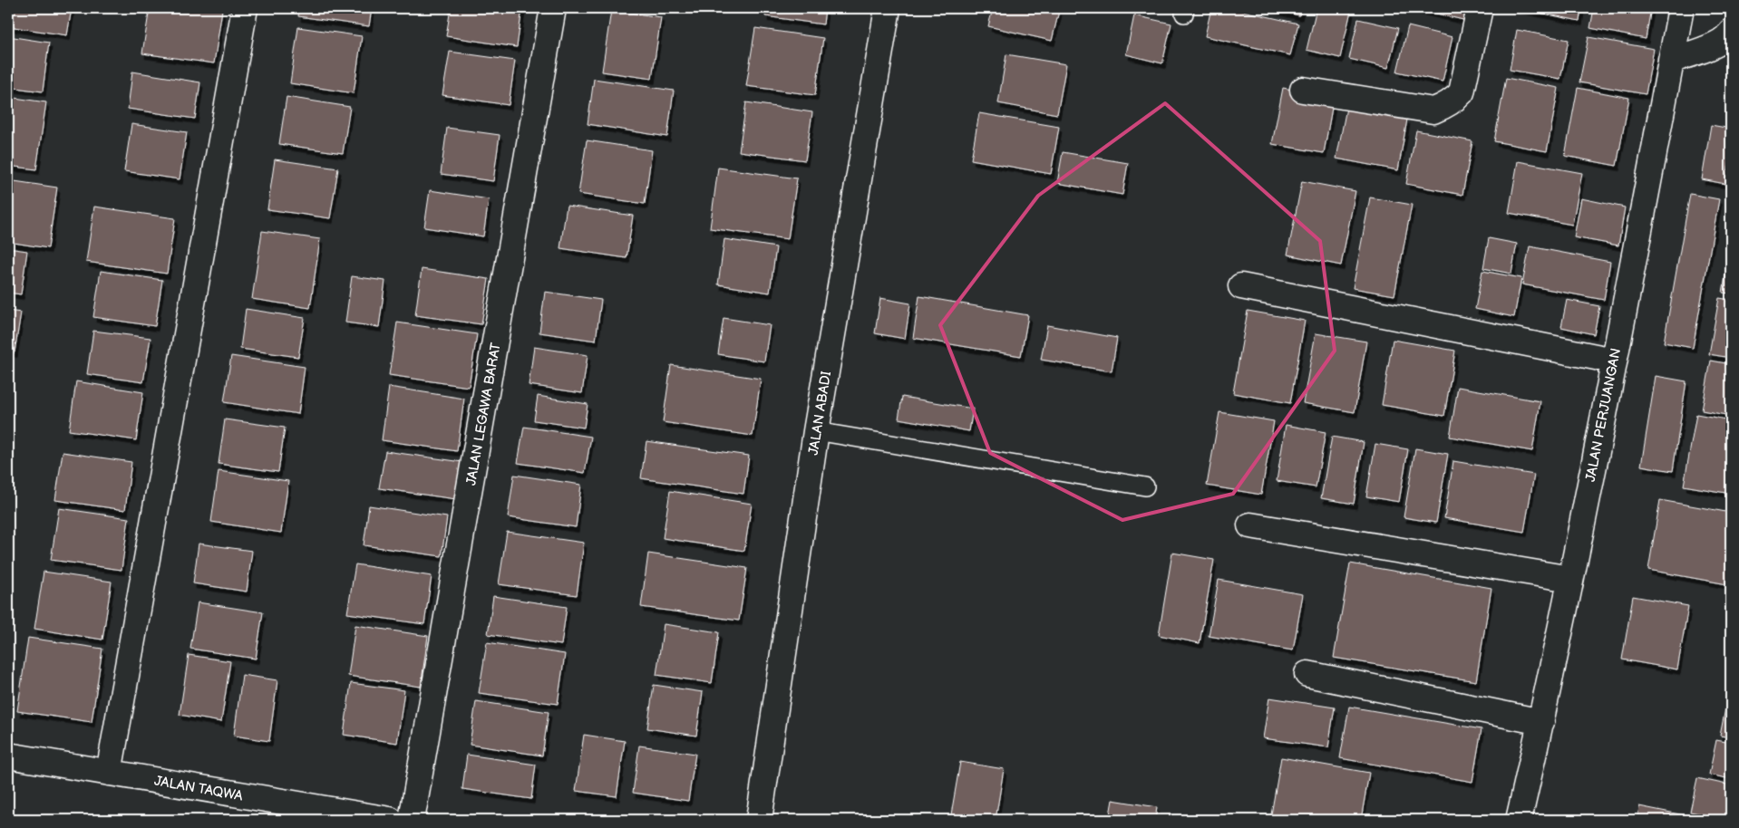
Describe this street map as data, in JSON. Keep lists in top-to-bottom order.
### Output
{
  "streets": {
    "street": [
      "JALAN ABADI",
      "JALAN LEGAWA BARAT",
      "JALAN PERJUANGAN",
      "JALAN TAQWA"
    ]
  }
}
